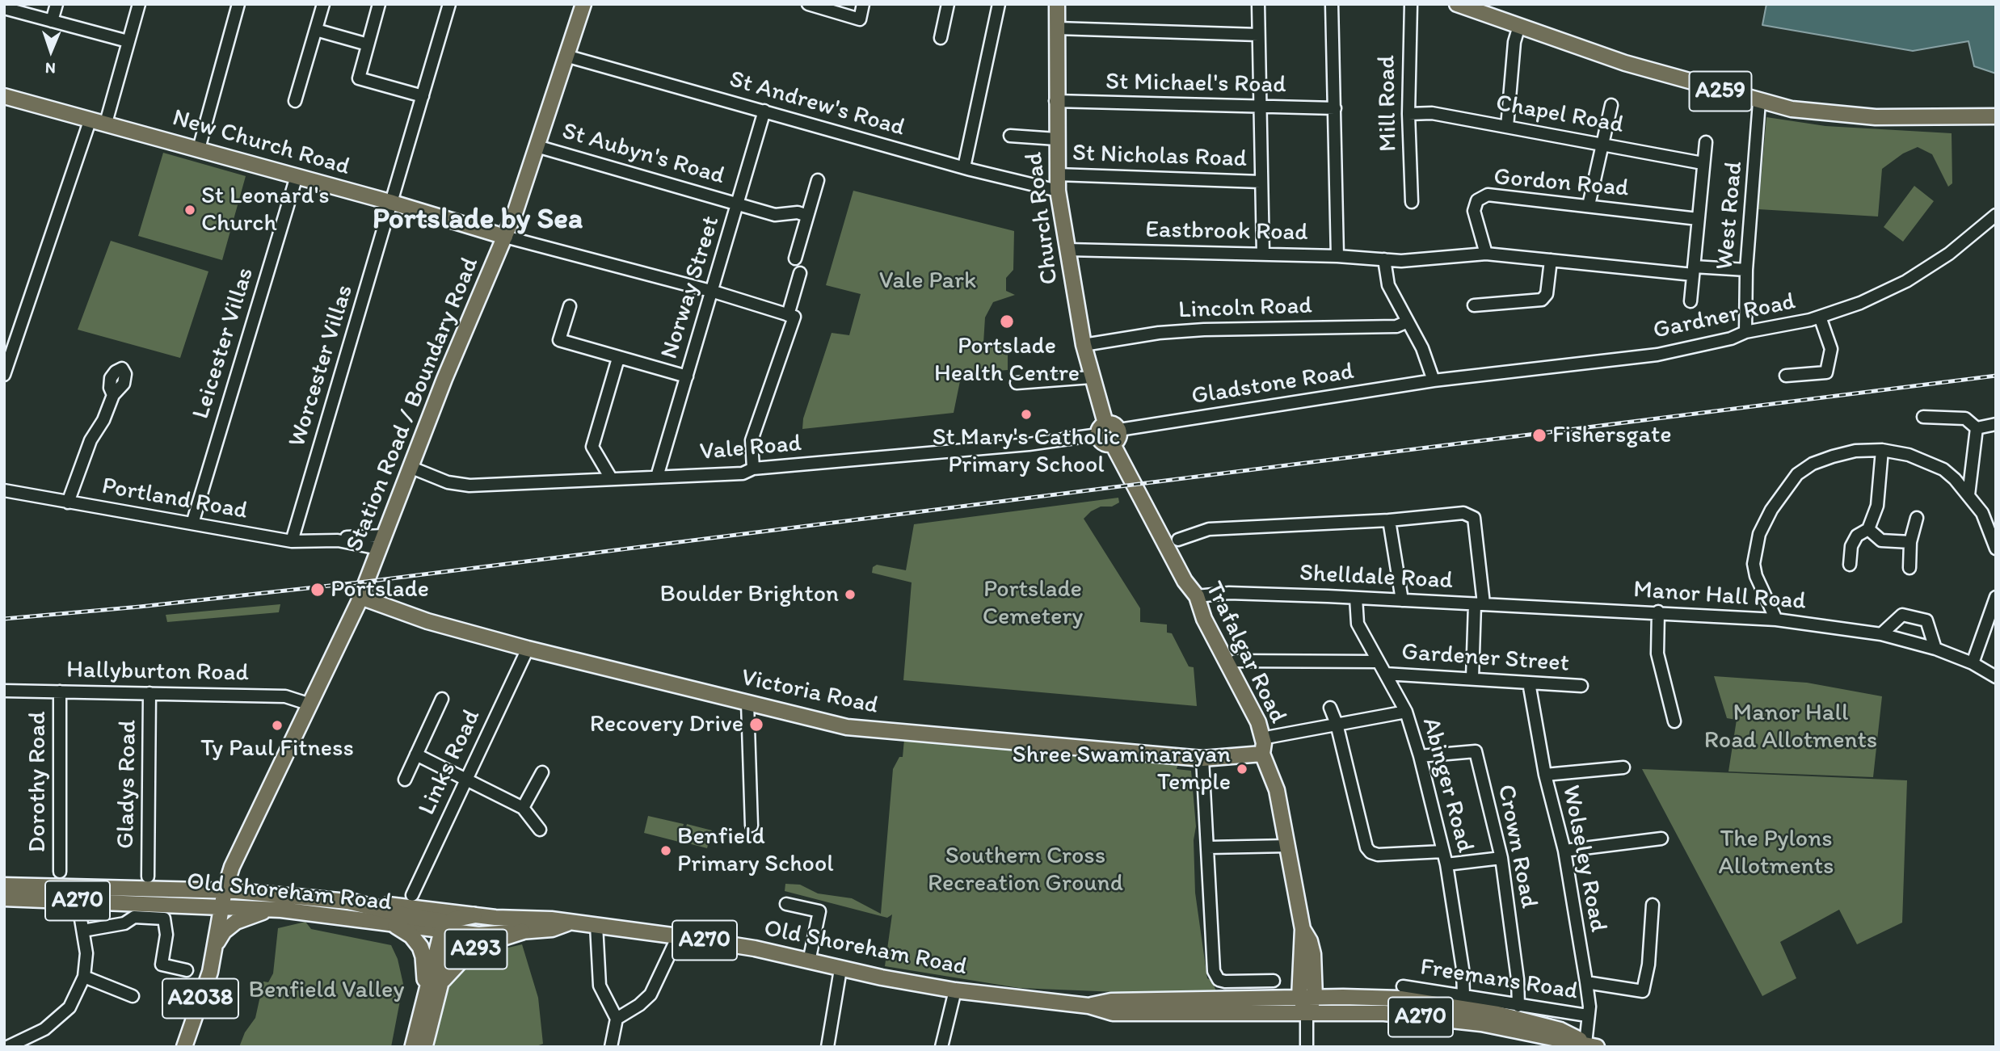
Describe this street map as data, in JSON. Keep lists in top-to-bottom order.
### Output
{
  "streets": {
    "highway": ["A293"],
    "main road": [
      "A259",
      "New Church Road",
      "Church Road",
      "Station Road / Boundary Road",
      "Trafalgar Road",
      "Victoria Road",
      "Old Shoreham Road",
      "A270",
      "A2038"
    ],
    "street": [
      "St Michael's Road",
      "Mill Road",
      "St Andrew's Road",
      "Chapel Road",
      "St Aubyn's Road",
      "St Nicholas Road",
      "Gordon Road",
      "West Road",
      "Eastbrook Road",
      "Norway Street",
      "Lincoln Road",
      "Gardner Road",
      "Leicester Villas",
      "Worcester Villas",
      "Gladstone Road",
      "Vale Road",
      "Portland Road",
      "Shelldale Road",
      "Manor Hall Road",
      "Gardener Street",
      "Hallyburton Road",
      "Links Road",
      "Dorothy Road",
      "Gladys Road",
      "Abinger Road",
      "Crown Road",
      "Wolseley Road",
      "Freemans Road"
    ]
  },
  "crossings": [
    ["St Michael's Road", "Church Road"],
    ["A259", "West Road"],
    ["Mill Road", "Chapel Road"],
    ["St Andrew's Road", "Church Road"],
    ["St Andrew's Road", "Norway Street"],
    ["St Andrew's Road", "Station Road / Boundary Road"],
    ["New Church Road", "Leicester Villas"],
    ["New Church Road", "Worcester Villas"],
    ["New Church Road", "Station Road / Boundary Road"],
    ["St Aubyn's Road", "Norway Street"],
    ["St Aubyn's Road", "Station Road / Boundary Road"],
    ["St Nicholas Road", "Church Road"],
    ["Gordon Road", "Eastbrook Road"],
    ["West Road", "Eastbrook Road"],
    ["West Road", "Gardner Road"],
    ["Church Road", "Eastbrook Road"],
    ["Church Road", "Lincoln Road"],
    ["Church Road", "Gladstone Road"],
    ["Church Road", "Vale Road"],
    ["Church Road", "Trafalgar Road"],
    ["Norway Street", "Vale Road"],
    ["Gardner Road", "Gladstone Road"],
    ["Leicester Villas", "Portland Road"],
    ["Worcester Villas", "Portland Road"],
    ["Gladstone Road", "Vale Road"],
    ["Gladstone Road", "Trafalgar Road"],
    ["Station Road / Boundary Road", "Vale Road"],
    ["Station Road / Boundary Road", "Portland Road"],
    ["Station Road / Boundary Road", "Hallyburton Road"],
    ["Station Road / Boundary Road", "Victoria Road"],
    ["Station Road / Boundary Road", "Old Shoreham Road"],
    ["Station Road / Boundary Road", "A2038"],
    ["Vale Road", "Trafalgar Road"],
    ["Shelldale Road", "Manor Hall Road"],
    ["Shelldale Road", "Trafalgar Road"],
    ["Shelldale Road", "Abinger Road"],
    ["Trafalgar Road", "Victoria Road"],
    ["Trafalgar Road", "Old Shoreham Road"],
    ["Gardener Street", "Abinger Road"],
    ["Gardener Street", "Wolseley Road"],
    ["Hallyburton Road", "Dorothy Road"],
    ["Hallyburton Road", "Gladys Road"],
    ["Victoria Road", "Links Road"],
    ["Abinger Road", "Crown Road"],
    ["Abinger Road", "Freemans Road"],
    ["Crown Road", "Freemans Road"],
    ["Wolseley Road", "Old Shoreham Road"],
    ["Wolseley Road", "Freemans Road"],
    ["Old Shoreham Road", "A293"],
    ["Old Shoreham Road", "A2038"]
  ],
  "districts": ["Portslade by Sea"],
  "parks": [
    "Vale Park",
    "Portslade Cemetery",
    "Manor Hall Road Allotments",
    "The Pylons Allotments",
    "Southern Cross Recreation Ground",
    "Benfield Valley"
  ],
  "places": [
    "St Leonard's Church",
    "Portslade Health Centre",
    "St Mary's Catholic Primary School",
    "Fishersgate",
    "Portslade",
    "Boulder Brighton",
    "Recovery Drive",
    "Ty Paul Fitness",
    "Shree Swaminarayan Temple",
    "Benfield Primary School"
  ],
  "north": "bottom"
}
